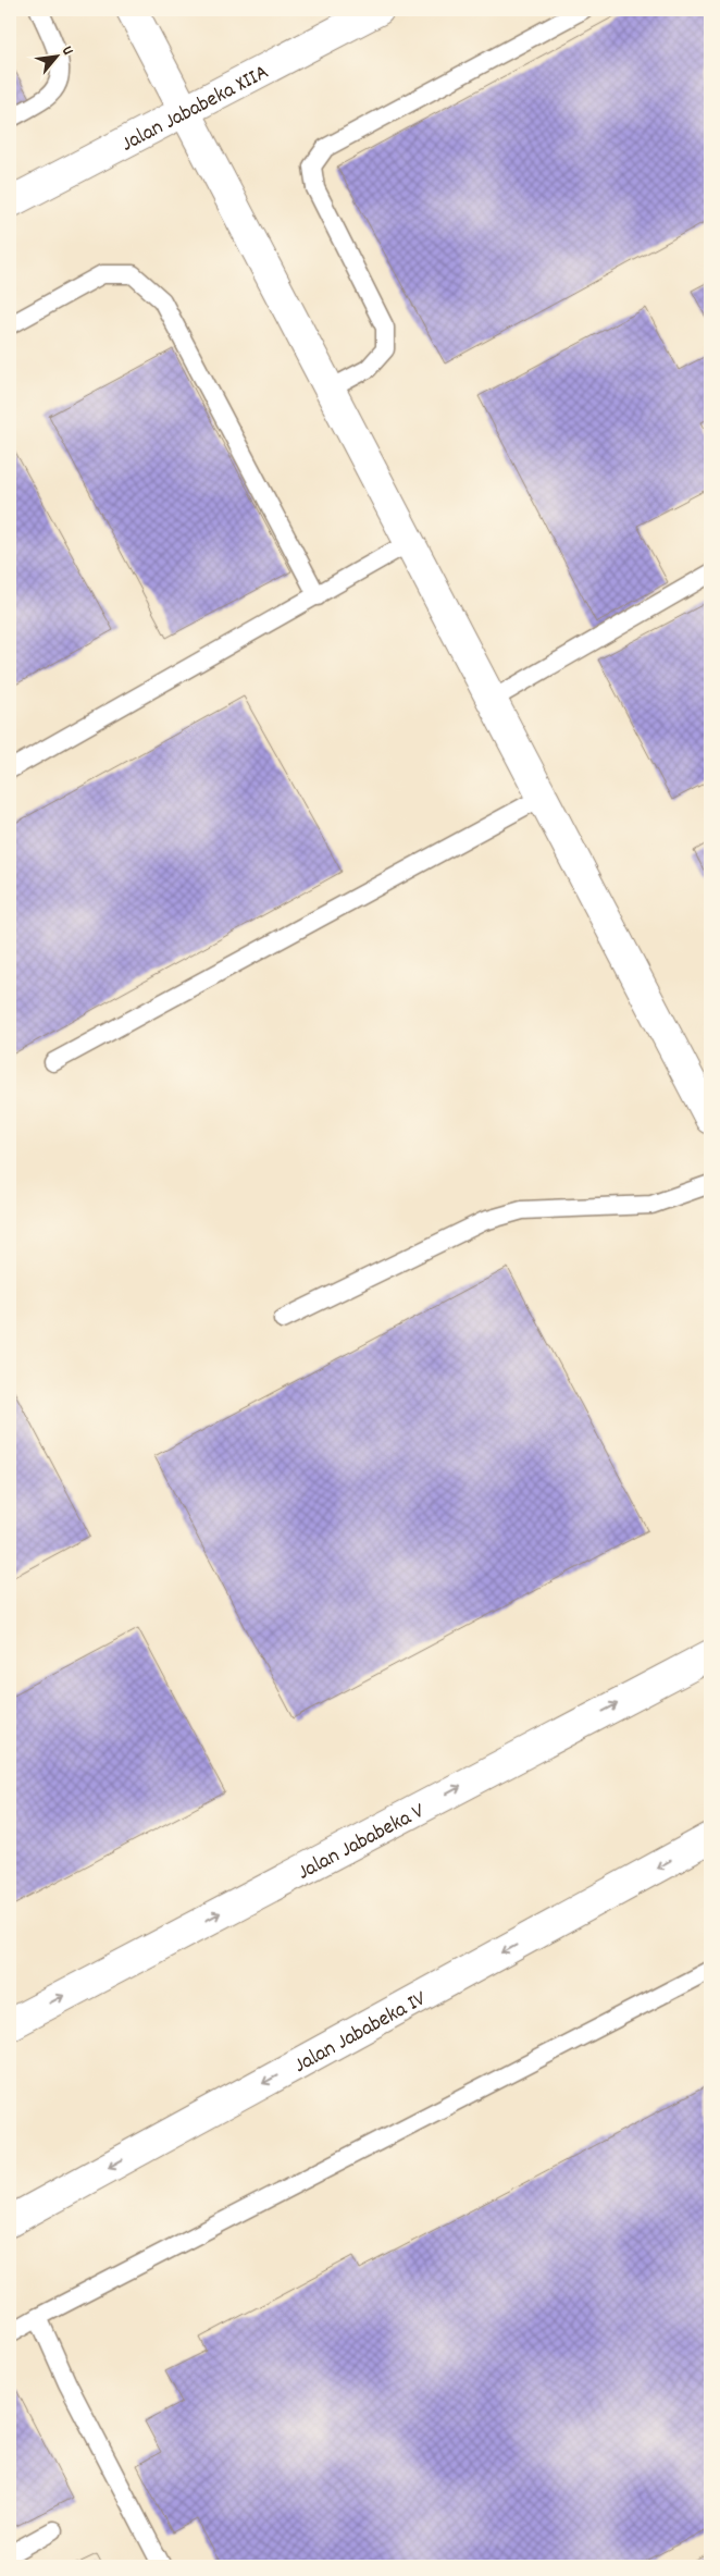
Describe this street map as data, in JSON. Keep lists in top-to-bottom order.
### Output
{
  "streets": {
    "street": ["Jalan Jababeka XIIA", "Jalan Jababeka V", "Jalan Jababeka IV"]
  },
  "one_way": ["Jalan Jababeka V", "Jalan Jababeka IV"],
  "north": "top right"
}
